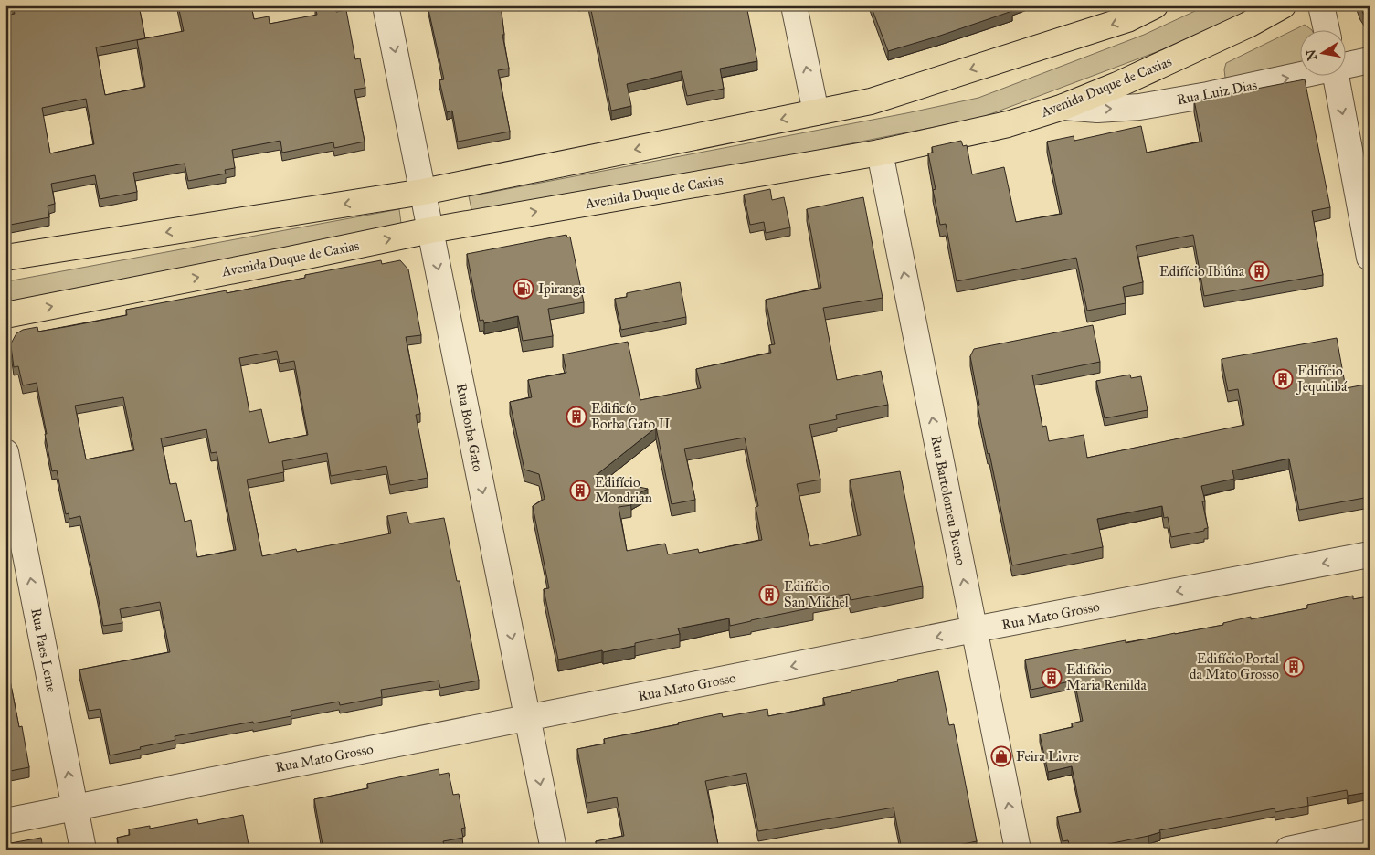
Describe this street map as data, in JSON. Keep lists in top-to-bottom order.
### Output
{
  "streets": {
    "main road": ["Avenida Duque de Caxias"],
    "street": [
      "Rua Luiz Dias",
      "Rua Borba Gato",
      "Rua Bartolomeu Bueno",
      "Rua Mato Grosso",
      "Rua Paes Leme"
    ]
  },
  "crossings": [
    ["Avenida Duque de Caxias", "Rua Luiz Dias"],
    ["Avenida Duque de Caxias", "Rua Borba Gato"],
    ["Avenida Duque de Caxias", "Rua Bartolomeu Bueno"],
    ["Rua Borba Gato", "Rua Mato Grosso"],
    ["Rua Bartolomeu Bueno", "Rua Mato Grosso"],
    ["Rua Mato Grosso", "Rua Paes Leme"]
  ],
  "one_way": [
    "Rua Luiz Dias",
    "Rua Borba Gato",
    "Rua Bartolomeu Bueno",
    "Rua Mato Grosso",
    "Rua Paes Leme"
  ],
  "places": {
    "building": [
      "Edifício Ibiúna",
      "Edifício Jequitibá",
      "Edificío Borba Gato II",
      "Edifício Mondrian",
      "Edifício San Michel",
      "Edifício Portal da Mato Grosso",
      "Edifício Maria Renilda"
    ],
    "fuel station": ["Ipiranga"],
    "shop": ["Feira Livre"]
  },
  "north": "left"
}
